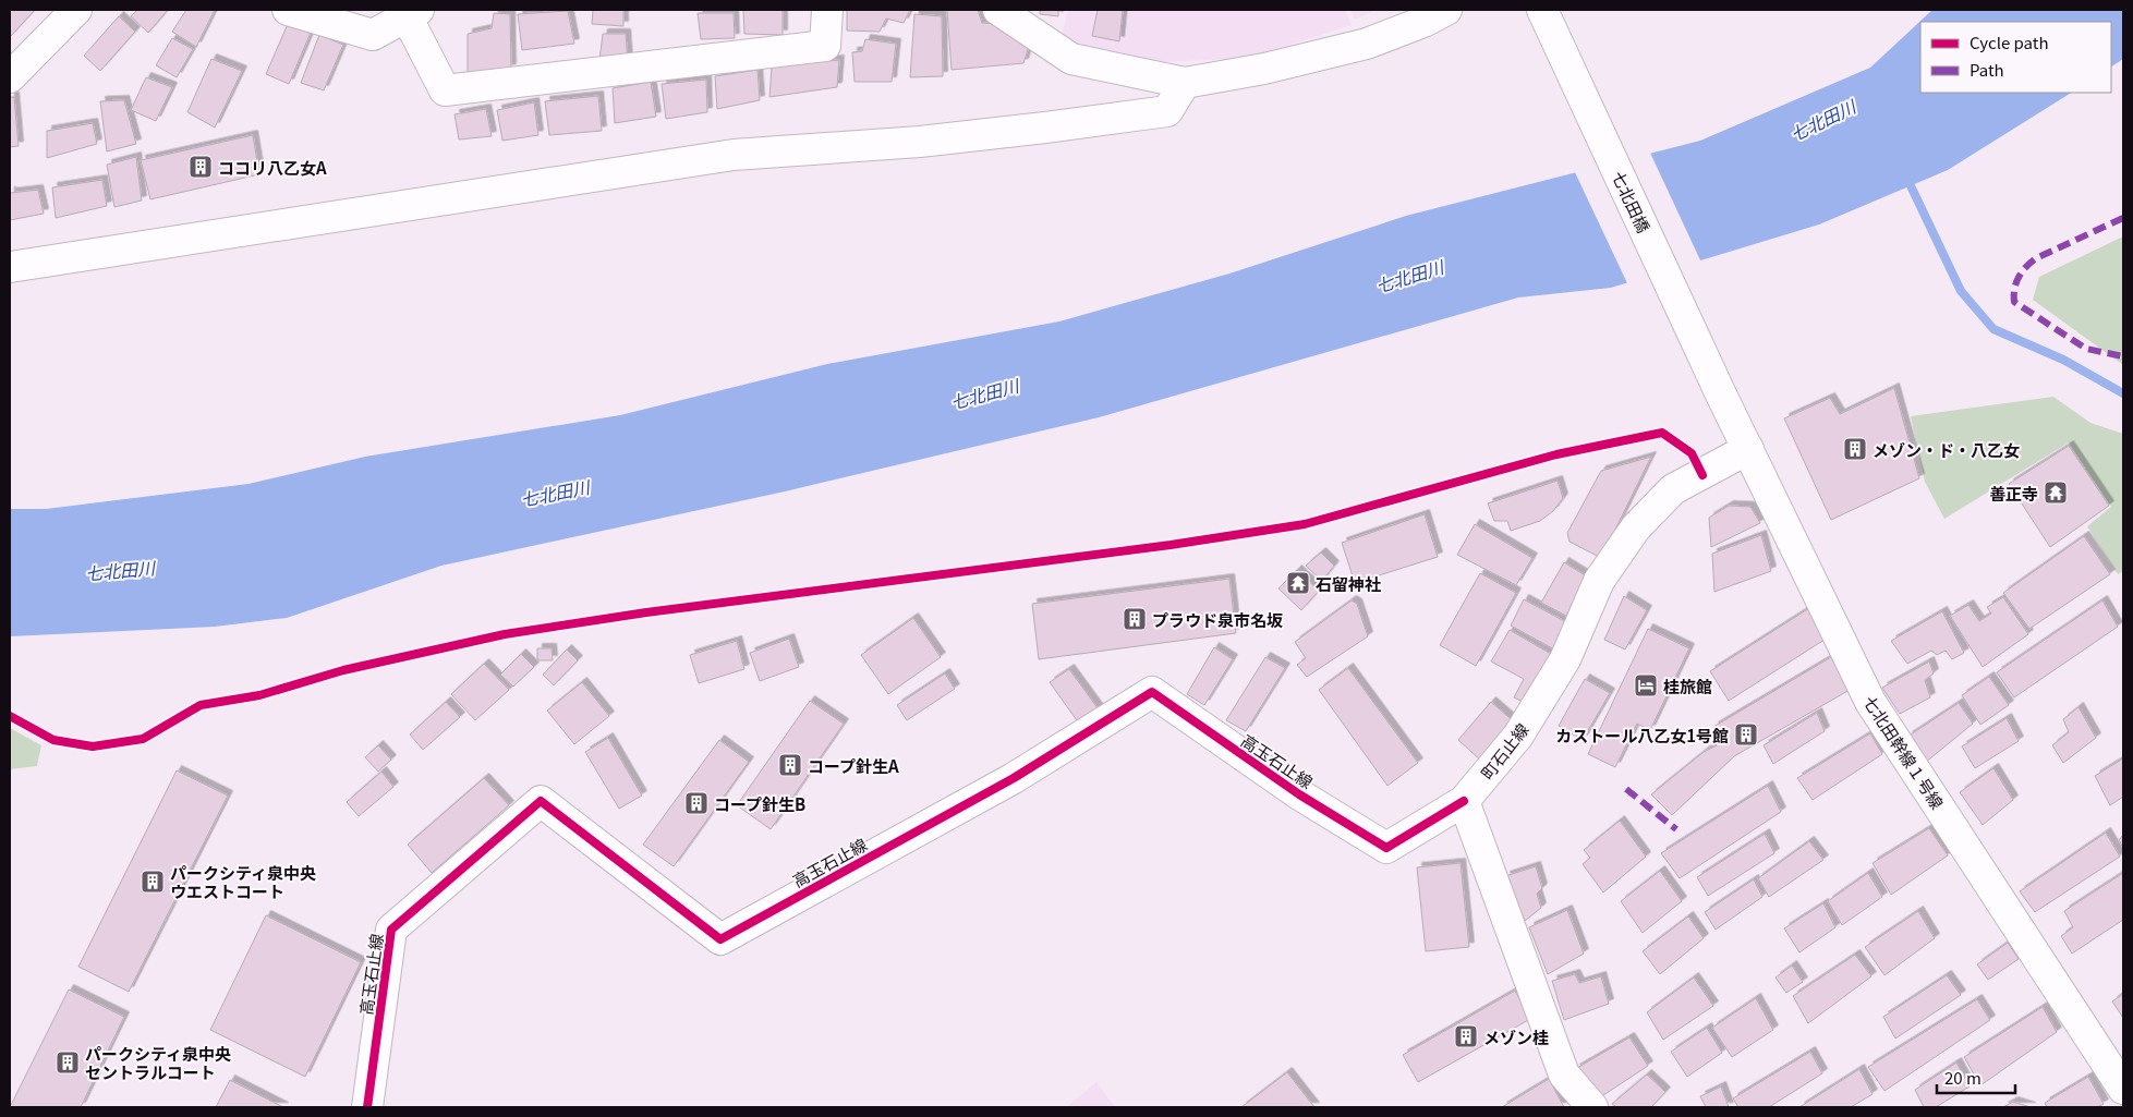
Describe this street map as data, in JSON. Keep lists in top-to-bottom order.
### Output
{
  "streets": {
    "street": [
      "七北田橋",
      "町石止線",
      "七北田幹線１号線",
      "高玉石止線"
    ]
  },
  "crossings": [
    ["七北田橋", "七北田幹線１号線"],
    ["町石止線", "七北田幹線１号線"],
    ["町石止線", "高玉石止線"]
  ],
  "water": ["七北田川"],
  "places": {
    "building": [
      "ココリ八乙女A",
      "メゾン・ド・八乙女",
      "プラウド泉市名坂",
      "カストール八乙女1号館",
      "コープ針生A",
      "コープ針生B",
      "パークシティ泉中央 ウエストコート",
      "メゾン桂",
      "パークシティ泉中央 セントラルコート"
    ],
    "temple": ["善正寺", "石留神社"],
    "hotel": ["桂旅館"]
  },
  "legend": ["Cycle path", "Path"],
  "scale_bar": "20 m"
}
